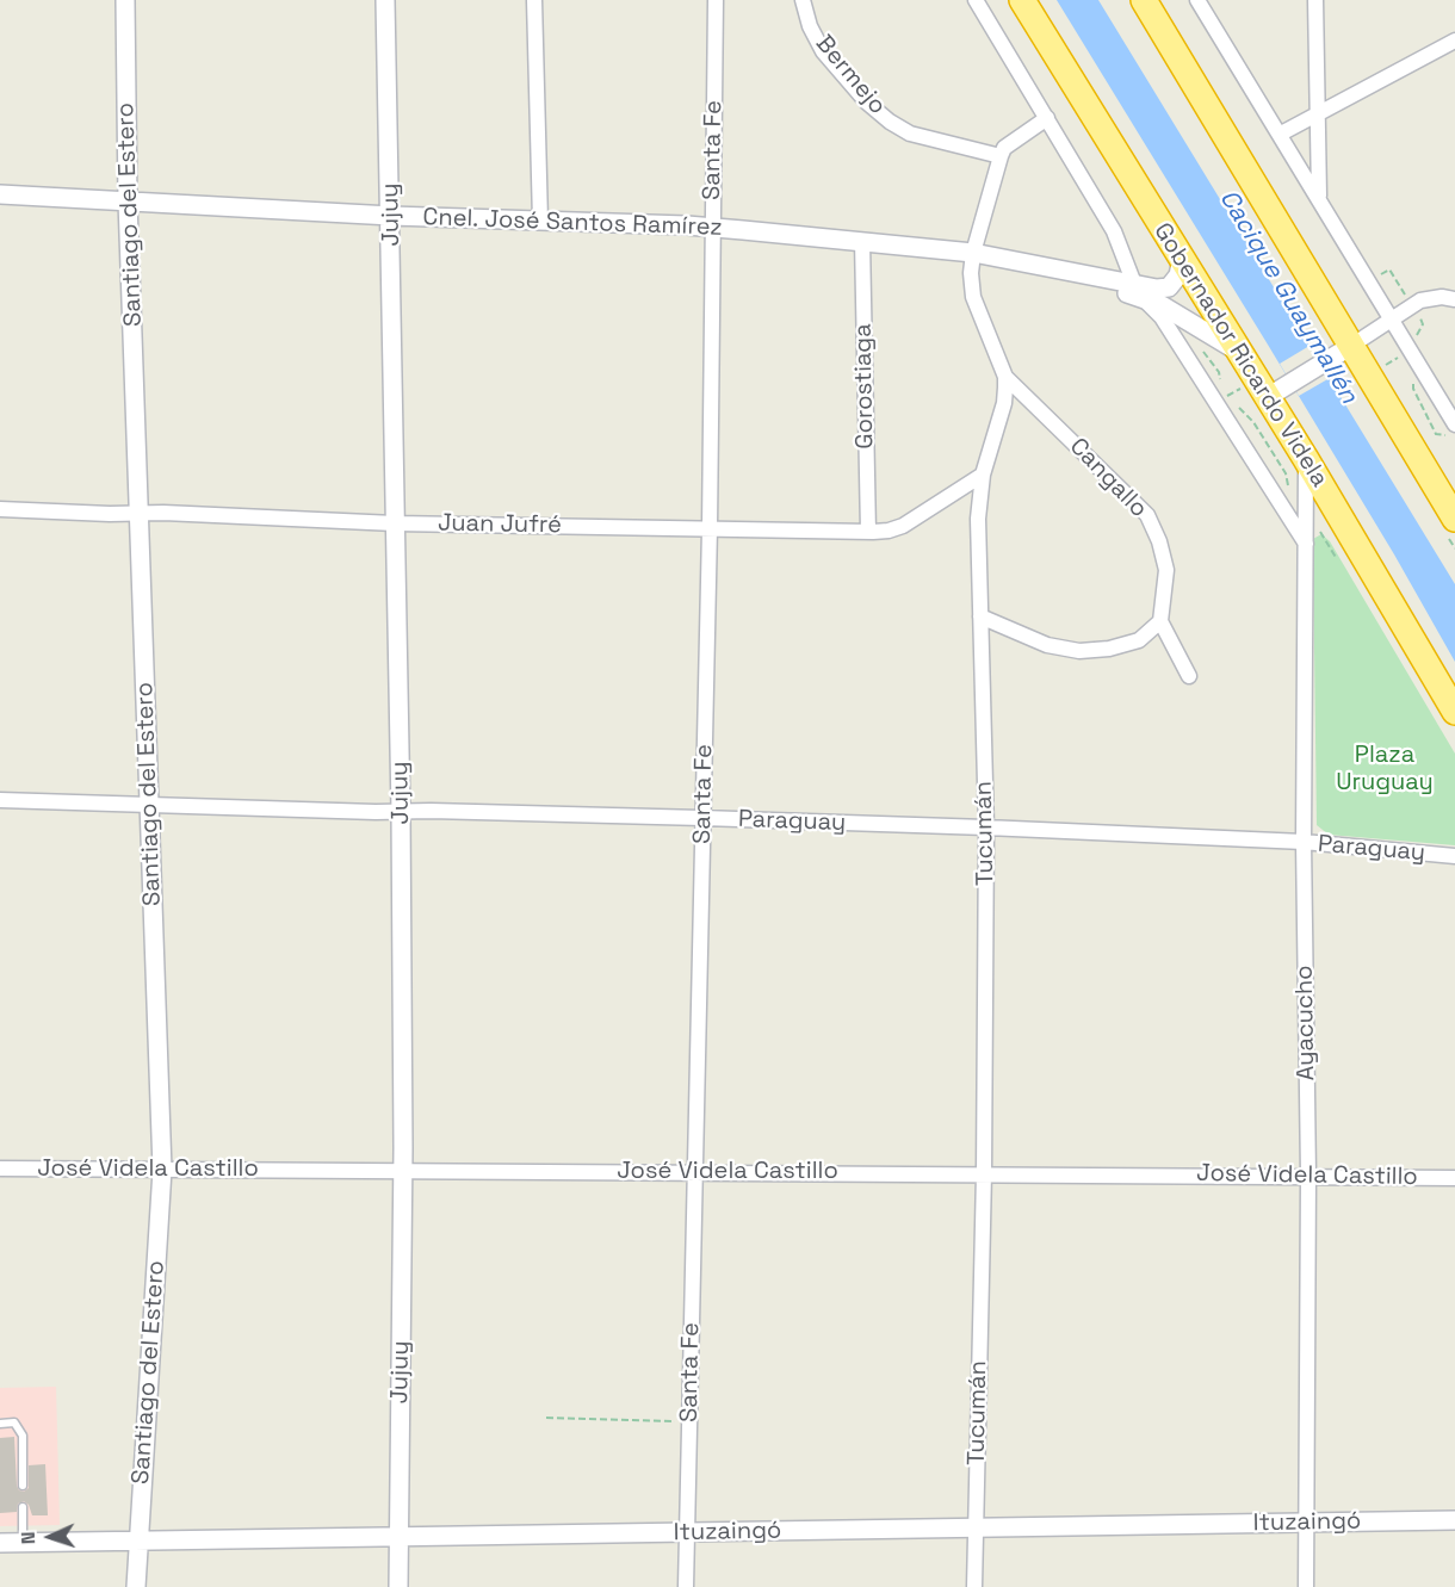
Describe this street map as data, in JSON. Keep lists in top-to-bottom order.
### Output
{
  "streets": {
    "highway": ["Gobernador Ricardo Videla"],
    "street": [
      "Bermejo",
      "Santa Fe",
      "Santiago del Estero",
      "Jujuy",
      "Cnel. José Santos Ramírez",
      "Gorostiaga",
      "Cangallo",
      "Juan Jufré",
      "Paraguay",
      "Tucumán",
      "Ayacucho",
      "José Videla Castillo",
      "Ituzaingó"
    ]
  },
  "crossings": [
    ["Bermejo", "Tucumán"],
    ["Santa Fe", "Cnel. José Santos Ramírez"],
    ["Santa Fe", "Juan Jufré"],
    ["Santa Fe", "Paraguay"],
    ["Santa Fe", "José Videla Castillo"],
    ["Santa Fe", "Ituzaingó"],
    ["Santiago del Estero", "Cnel. José Santos Ramírez"],
    ["Santiago del Estero", "Juan Jufré"],
    ["Santiago del Estero", "Paraguay"],
    ["Santiago del Estero", "José Videla Castillo"],
    ["Santiago del Estero", "Ituzaingó"],
    ["Jujuy", "Cnel. José Santos Ramírez"],
    ["Jujuy", "Juan Jufré"],
    ["Jujuy", "Paraguay"],
    ["Jujuy", "José Videla Castillo"],
    ["Jujuy", "Ituzaingó"],
    ["Cnel. José Santos Ramírez", "Gobernador Ricardo Videla"],
    ["Cnel. José Santos Ramírez", "Gorostiaga"],
    ["Cnel. José Santos Ramírez", "Tucumán"],
    ["Gobernador Ricardo Videla", "Ayacucho"],
    ["Gorostiaga", "Juan Jufré"],
    ["Cangallo", "Tucumán"],
    ["Juan Jufré", "Tucumán"],
    ["Paraguay", "Tucumán"],
    ["Paraguay", "Ayacucho"],
    ["Tucumán", "José Videla Castillo"],
    ["Tucumán", "Ituzaingó"],
    ["Ayacucho", "José Videla Castillo"],
    ["Ayacucho", "Ituzaingó"]
  ],
  "water": ["Cacique Guaymallén"],
  "parks": ["Plaza Uruguay"],
  "north": "left"
}
